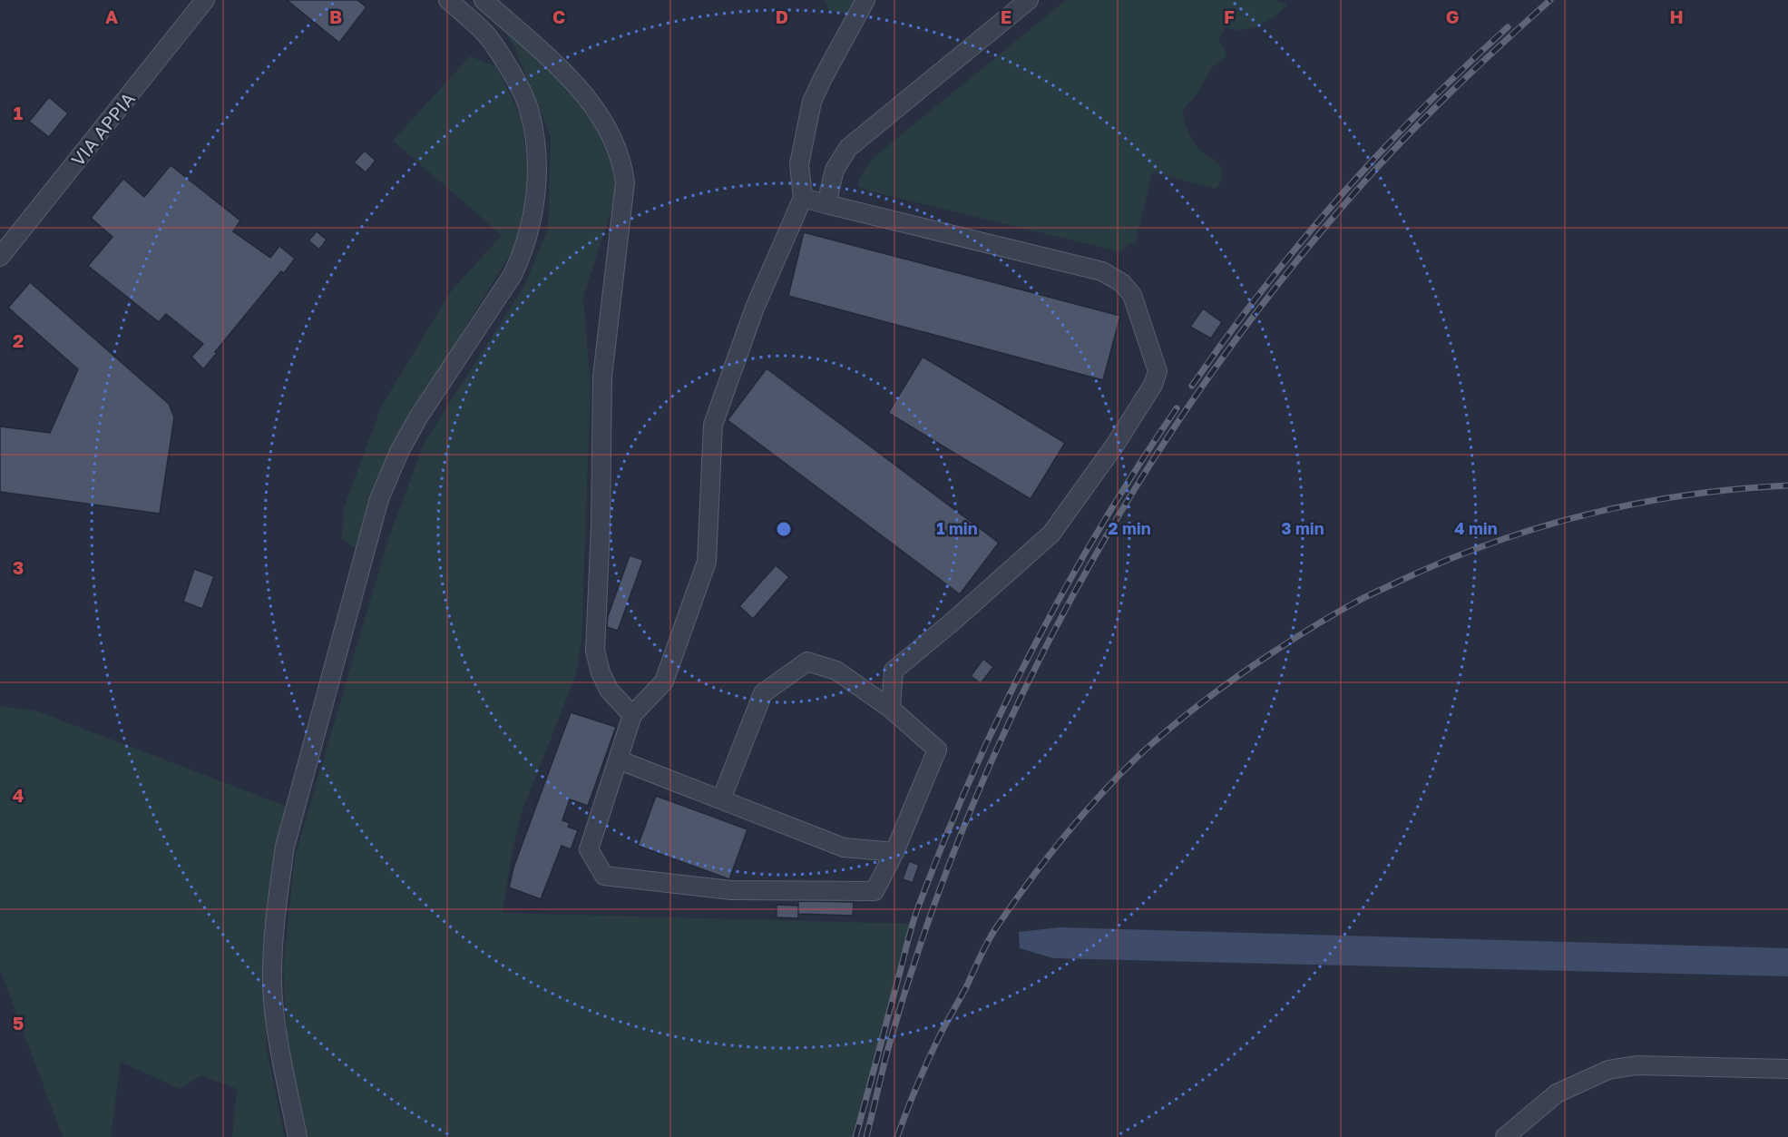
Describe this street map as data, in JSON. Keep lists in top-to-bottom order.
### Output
{
  "streets": {
    "street": ["VIA APPIA"]
  },
  "grid": {
    "columns": [
      "A",
      "B",
      "C",
      "D",
      "E",
      "F",
      "G",
      "H"
    ],
    "rows": [
      "1",
      "2",
      "3",
      "4",
      "5"
    ]
  },
  "rings": [
    "1 min",
    "2 min",
    "3 min",
    "4 min"
  ]
}
